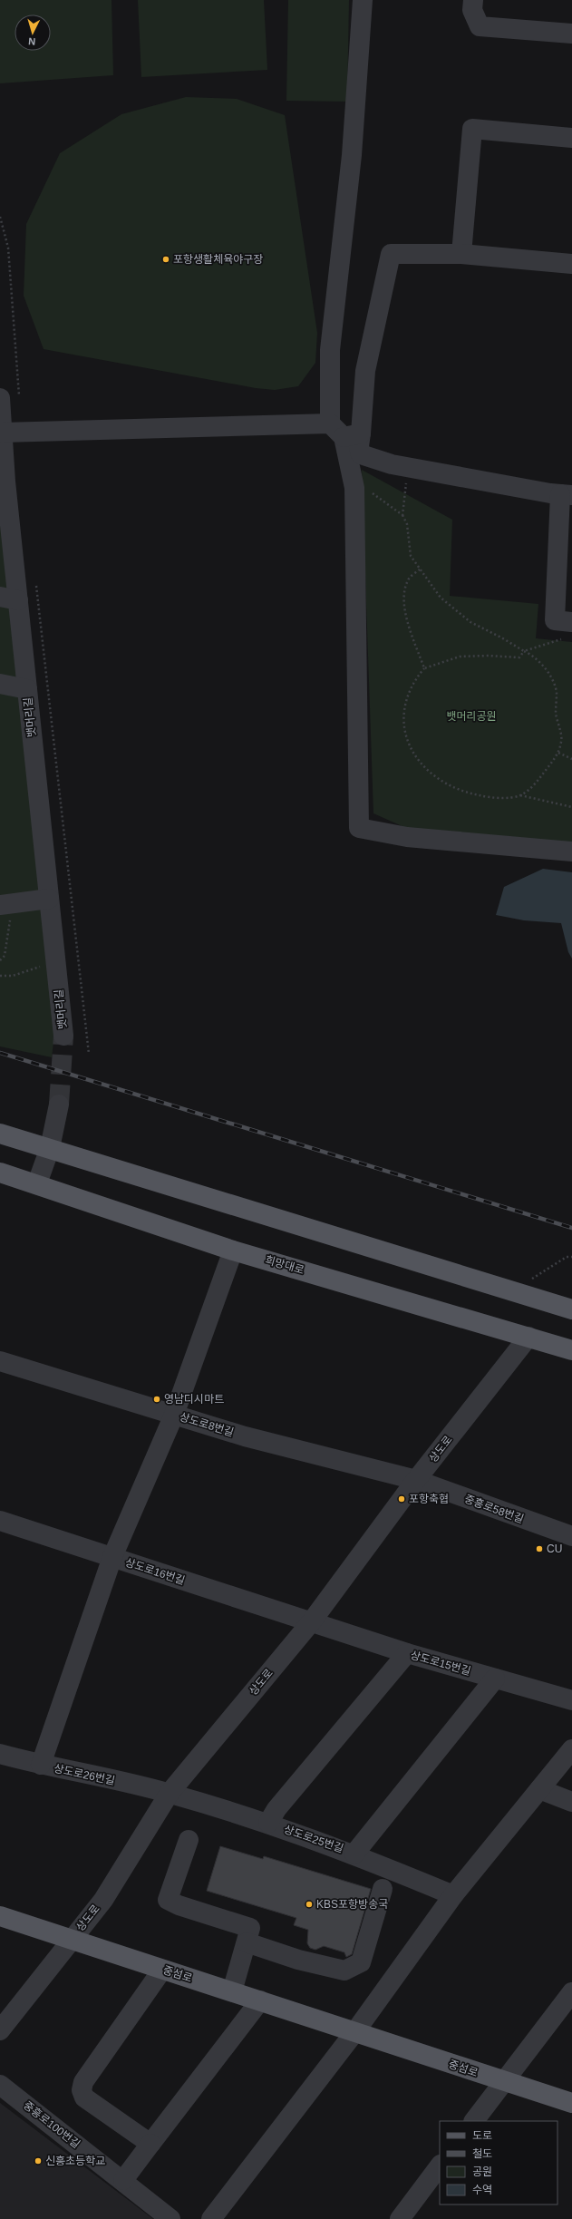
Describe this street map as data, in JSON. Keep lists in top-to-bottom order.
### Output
{
  "streets": {
    "main road": ["희망대로", "중섬로"],
    "street": [
      "뱃머리길",
      "상도로8번길",
      "상도로",
      "중흥로58번길",
      "상도로16번길",
      "상도로15번길",
      "상도로26번길",
      "상도로25번길",
      "중흥로100번길"
    ]
  },
  "crossings": [
    ["희망대로", "상도로"],
    ["상도로8번길", "상도로"],
    ["상도로8번길", "중흥로58번길"],
    ["상도로", "중흥로58번길"],
    ["상도로", "상도로16번길"],
    ["상도로", "상도로15번길"],
    ["상도로", "상도로26번길"],
    ["상도로", "상도로25번길"],
    ["상도로", "중섬로"],
    ["상도로16번길", "상도로15번길"],
    ["상도로26번길", "상도로25번길"]
  ],
  "parks": ["뱃머리공원"],
  "places": [
    "포항생활체육야구장",
    "영남디시마트",
    "포항축협",
    "CU",
    "KBS포항방송국",
    "신흥초등학교"
  ],
  "legend": [
    "도로",
    "철도",
    "공원",
    "수역"
  ],
  "north": "bottom"
}
